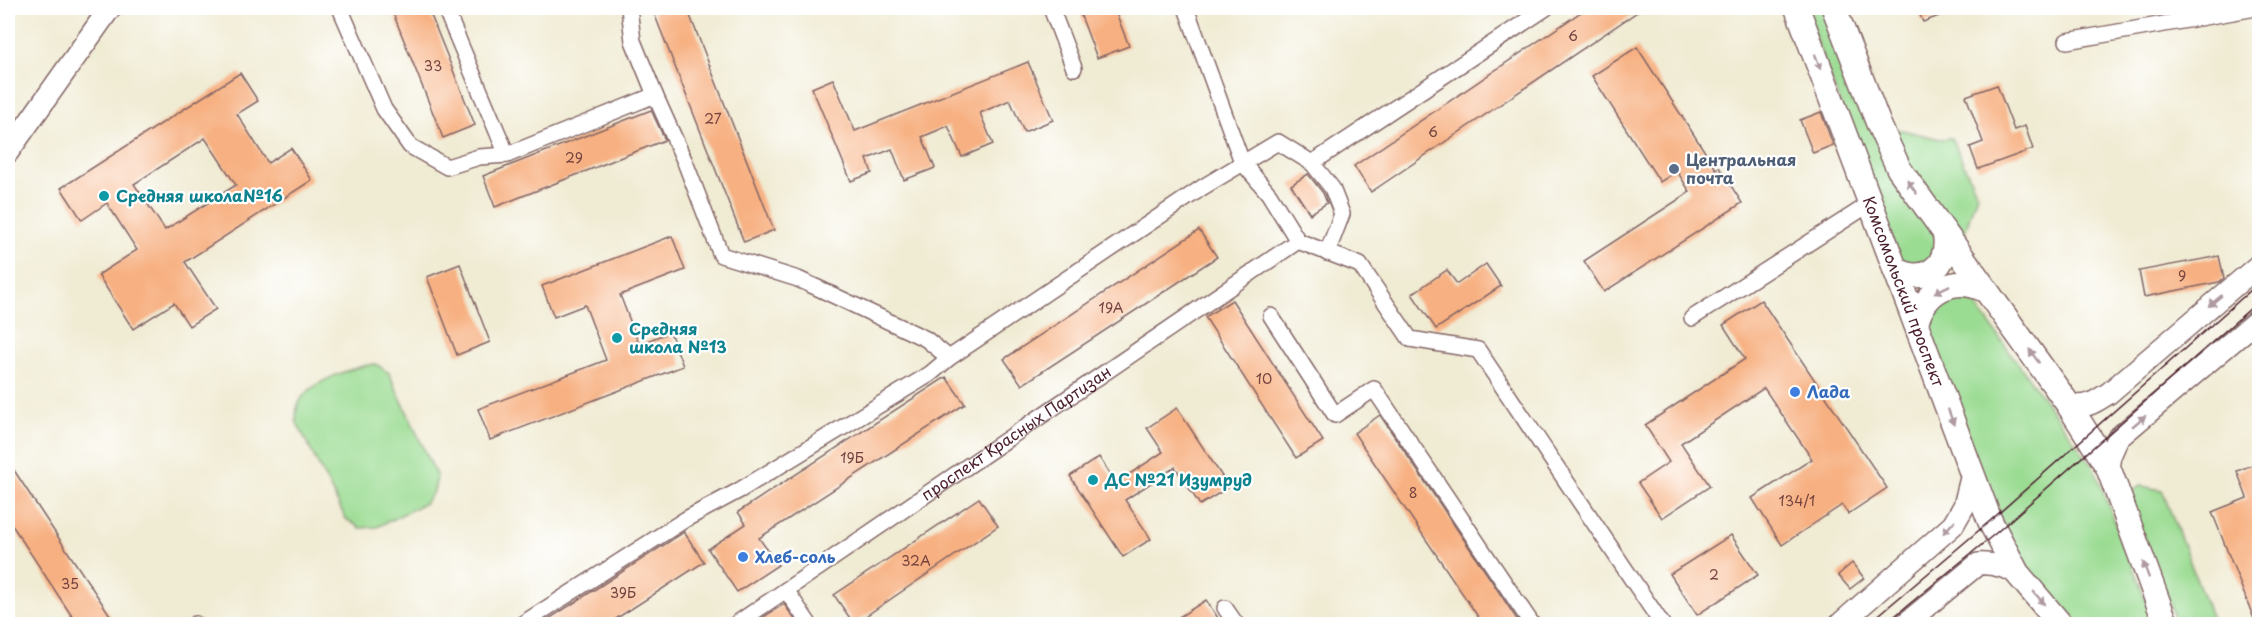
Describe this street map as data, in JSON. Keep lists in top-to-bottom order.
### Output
{
  "streets": {
    "main road": ["Комсомольский проспект"],
    "street": ["проспект Красных Партизан"]
  },
  "places": [
    "Центральная почта",
    "Средняя школа№16",
    "Средняя школа №13",
    "Лада",
    "ДС №21 Изумруд",
    "Хлеб-соль"
  ],
  "house_numbers": [
    "6",
    "33",
    "27",
    "6",
    "29",
    "9",
    "19А",
    "10",
    "19Б",
    "8",
    "134/1",
    "32А",
    "2",
    "35",
    "39Б"
  ]
}
